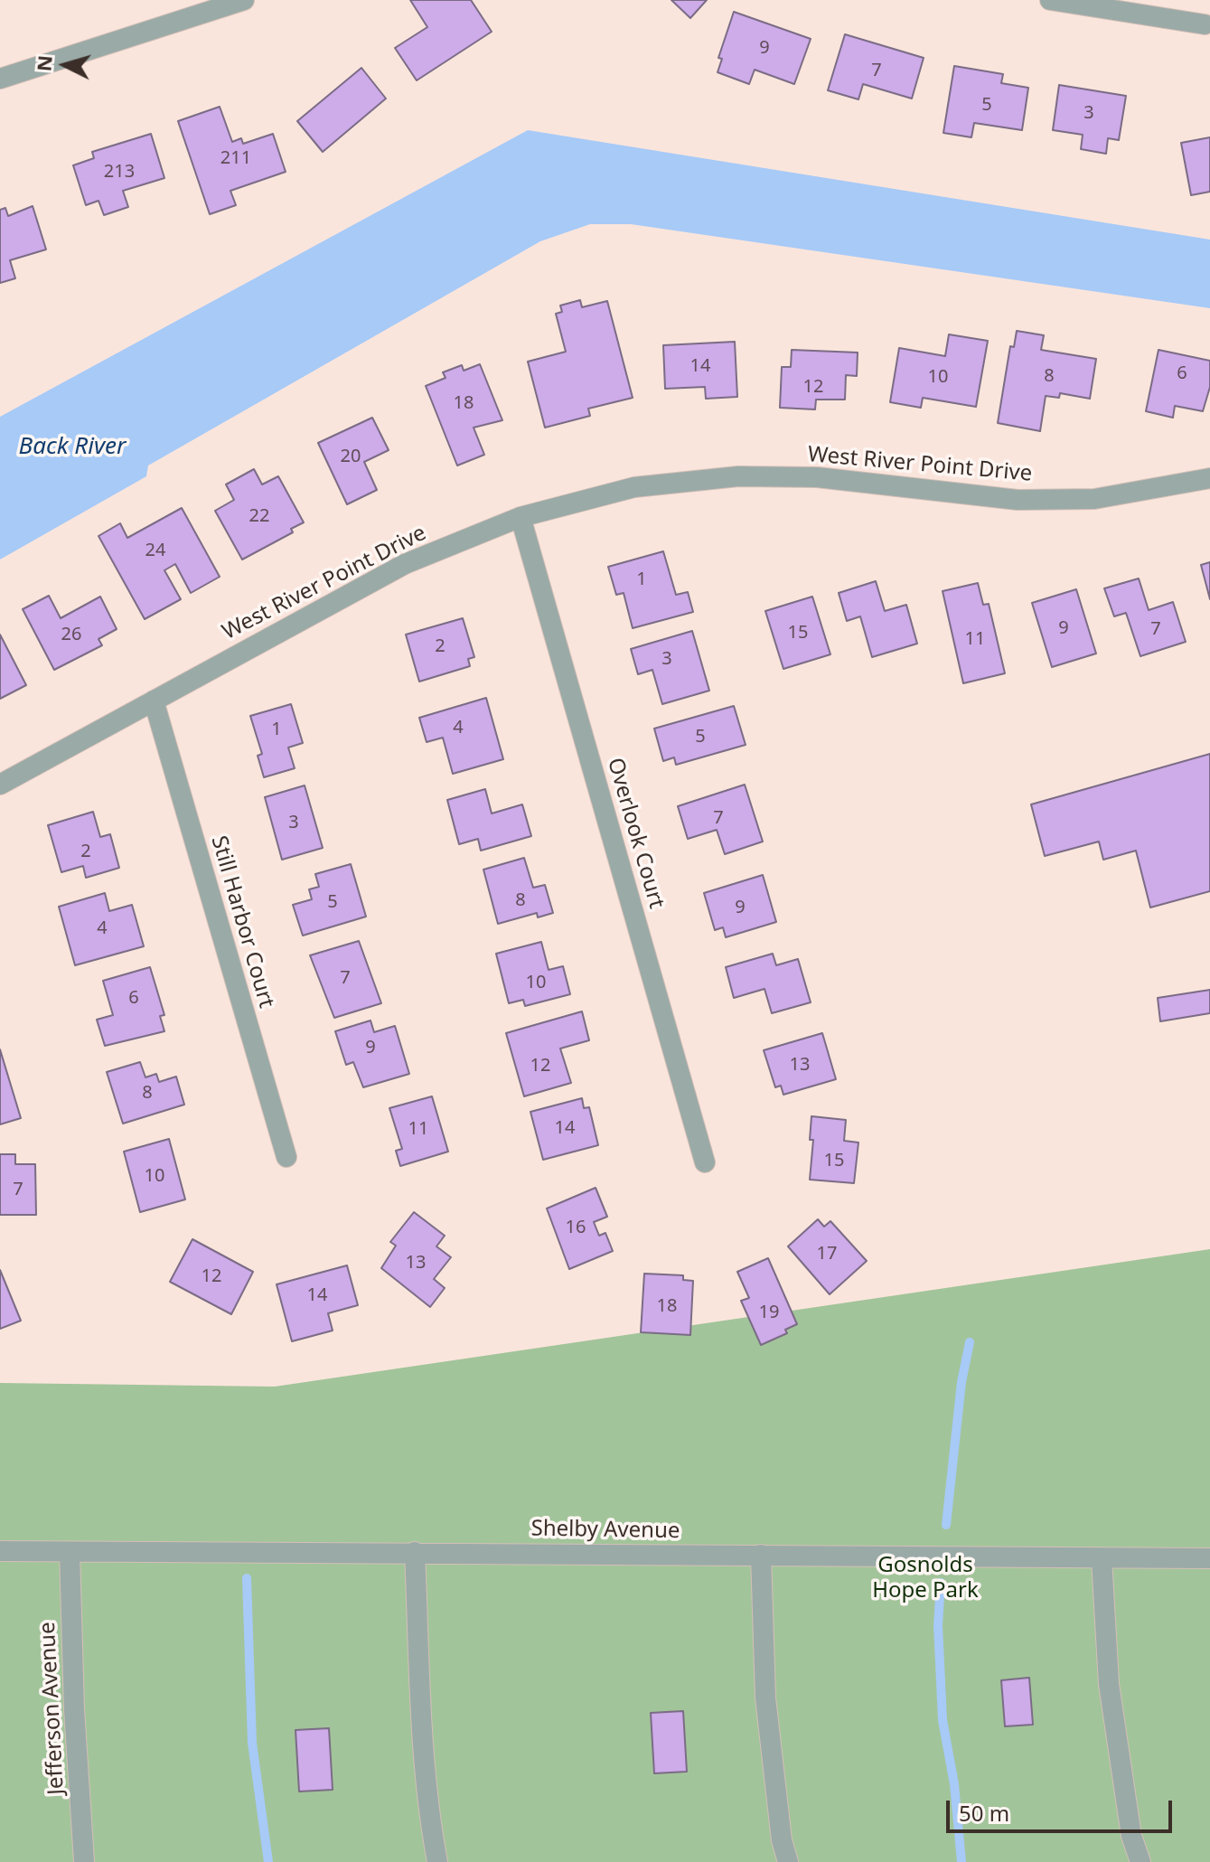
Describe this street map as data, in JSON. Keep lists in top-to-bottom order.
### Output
{
  "streets": {
    "street": [
      "West River Point Drive",
      "Overlook Court",
      "Still Harbor Court",
      "Shelby Avenue",
      "Jefferson Avenue"
    ]
  },
  "crossings": [
    ["West River Point Drive", "Overlook Court"],
    ["West River Point Drive", "Still Harbor Court"],
    ["Shelby Avenue", "Jefferson Avenue"]
  ],
  "water": ["Back River"],
  "parks": ["Gosnolds Hope Park"],
  "house_numbers": [
    "9",
    "7",
    "5",
    "3",
    "211",
    "213",
    "14",
    "6",
    "8",
    "10",
    "12",
    "18",
    "20",
    "22",
    "24",
    "1",
    "9",
    "7",
    "15",
    "26",
    "11",
    "2",
    "3",
    "4",
    "1",
    "5",
    "7",
    "3",
    "2",
    "8",
    "5",
    "9",
    "4",
    "7",
    "10",
    "6",
    "9",
    "13",
    "12",
    "8",
    "14",
    "11",
    "15",
    "10",
    "7",
    "16",
    "17",
    "13",
    "12",
    "14",
    "18",
    "19"
  ],
  "scale_bar": "50 m",
  "north": "left"
}
